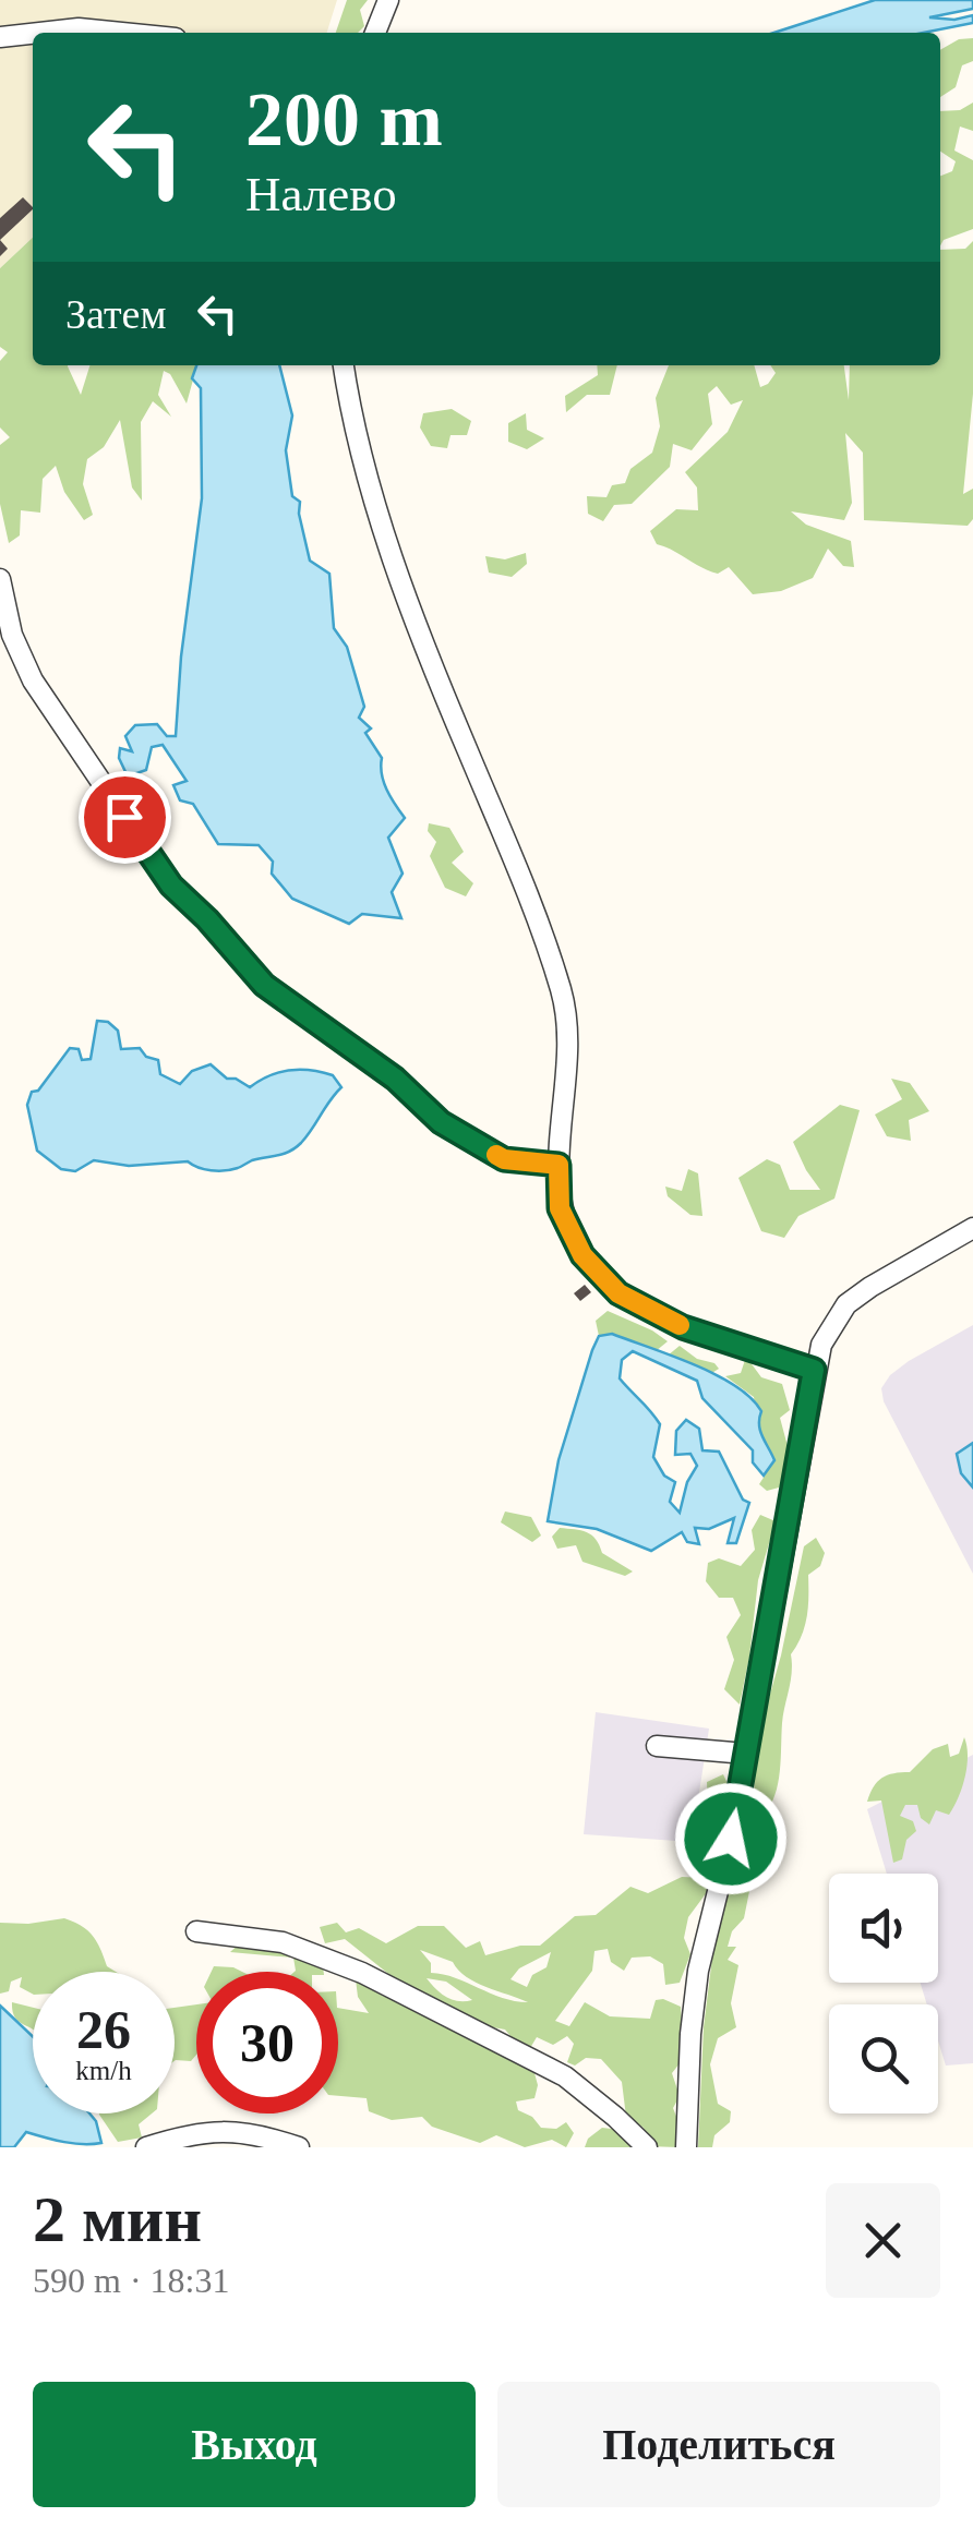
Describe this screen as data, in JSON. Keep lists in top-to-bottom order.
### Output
{
  "page": {
    "turn": ["200 m", "Налево"],
    "then": "Затем",
    "speed": "26 km/h",
    "limit": "30",
    "heading": ["2 мин", "590 m · 18:31"],
    "buttons": ["Выход", "Поделиться"]
  }
}
